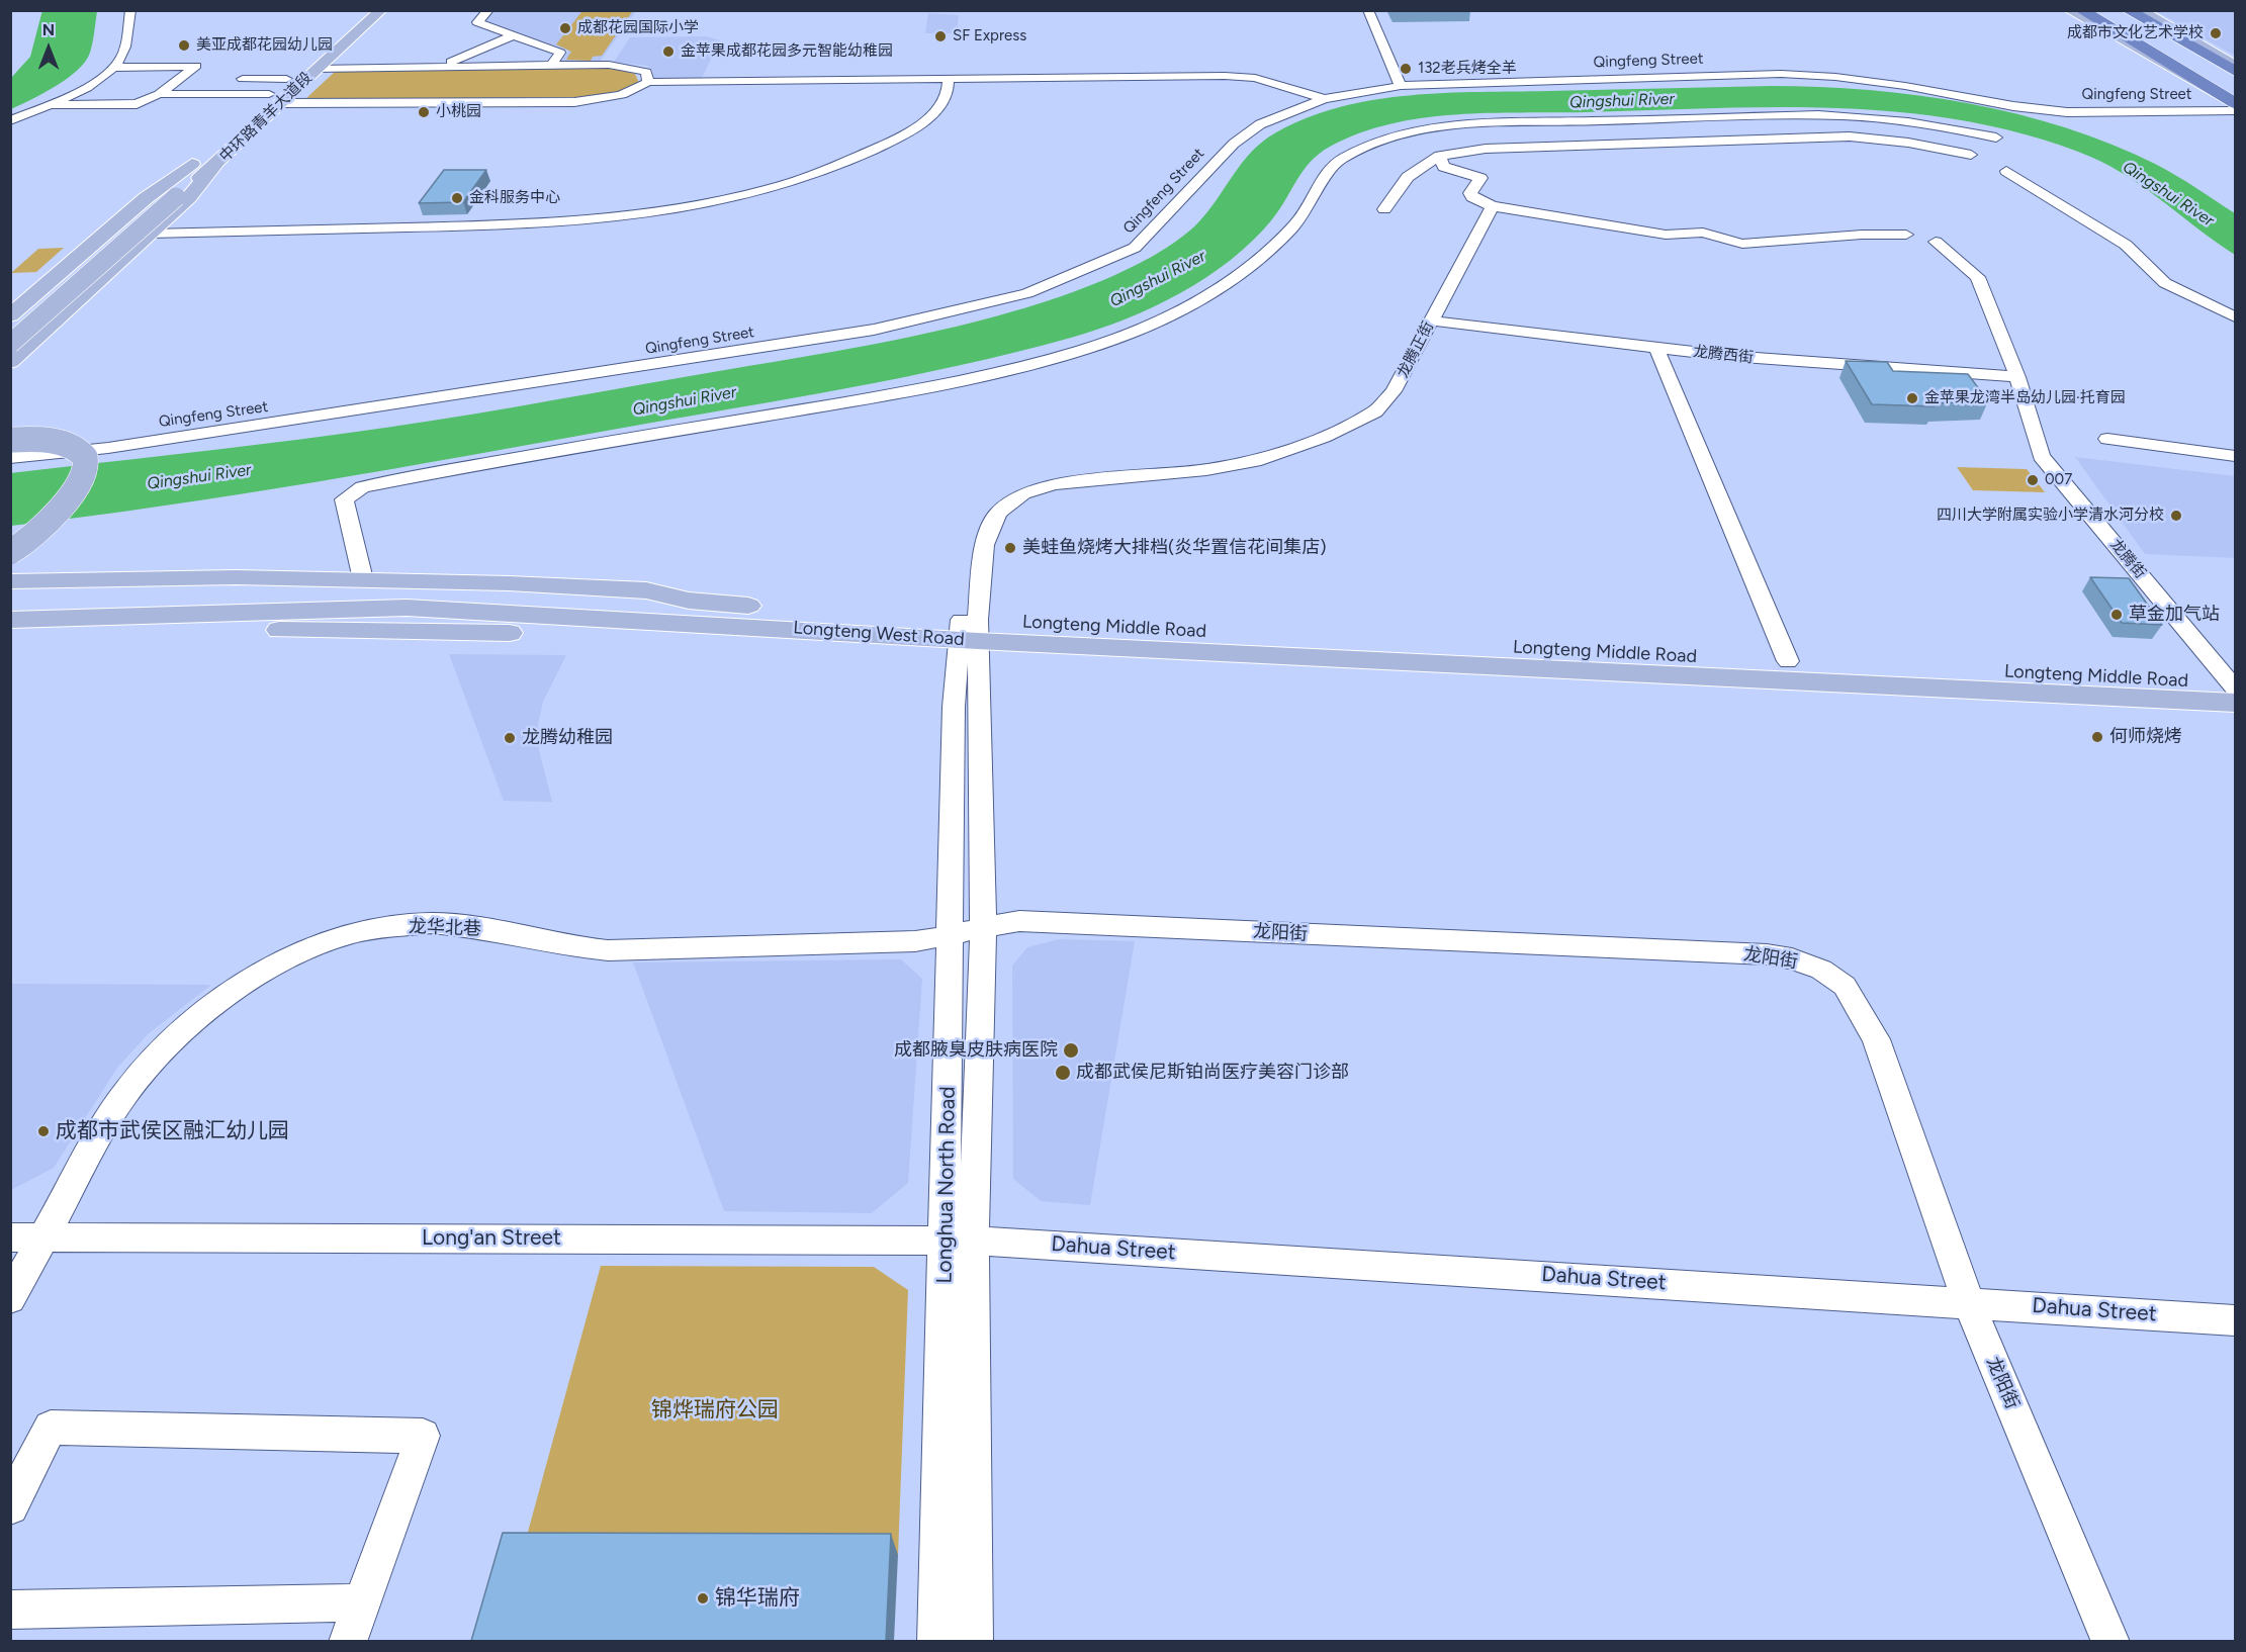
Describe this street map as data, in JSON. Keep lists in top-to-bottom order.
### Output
{
  "streets": {
    "main road": ["中环路青羊大道段", "Longteng Middle Road", "Longteng West Road"],
    "street": [
      "Qingfeng Street",
      "龙腾正街",
      "龙腾西街",
      "龙腾街",
      "龙华北巷",
      "龙阳街",
      "Longhua North Road",
      "Long'an Street",
      "Dahua Street"
    ]
  },
  "crossings": [
    ["龙腾正街", "龙腾西街"],
    ["龙腾正街", "龙腾街"],
    ["龙腾正街", "Longteng Middle Road"],
    ["龙腾正街", "Longteng West Road"],
    ["龙腾正街", "Longhua North Road"],
    ["龙腾西街", "龙腾街"],
    ["龙腾街", "Longteng Middle Road"],
    ["Longteng Middle Road", "Longteng West Road"],
    ["Longteng Middle Road", "Longhua North Road"],
    ["Longteng West Road", "Longhua North Road"],
    ["龙华北巷", "龙阳街"],
    ["龙华北巷", "Longhua North Road"],
    ["龙华北巷", "Long'an Street"],
    ["龙阳街", "Longhua North Road"],
    ["龙阳街", "Dahua Street"],
    ["Longhua North Road", "Long'an Street"],
    ["Longhua North Road", "Dahua Street"],
    ["Long'an Street", "Dahua Street"]
  ],
  "water": ["Qingshui River"],
  "parks": ["锦烨瑞府公园"],
  "places": [
    "成都花园国际小学",
    "成都市文化艺术学校",
    "SF Express",
    "美亚成都花园幼儿园",
    "金苹果成都花园多元智能幼稚园",
    "132老兵烤全羊",
    "小桃园",
    "金科服务中心",
    "金苹果龙湾半岛幼儿园·托育园",
    "007",
    "四川大学附属实验小学清水河分校",
    "美蛙鱼烧烤大排档(炎华置信花间集店)",
    "草金加气站",
    "何师烧烤",
    "龙腾幼稚园",
    "成都腋臭皮肤病医院",
    "成都武侯尼斯铂尚医疗美容门诊部",
    "成都市武侯区融汇幼儿园",
    "锦华瑞府"
  ],
  "north": "top"
}
